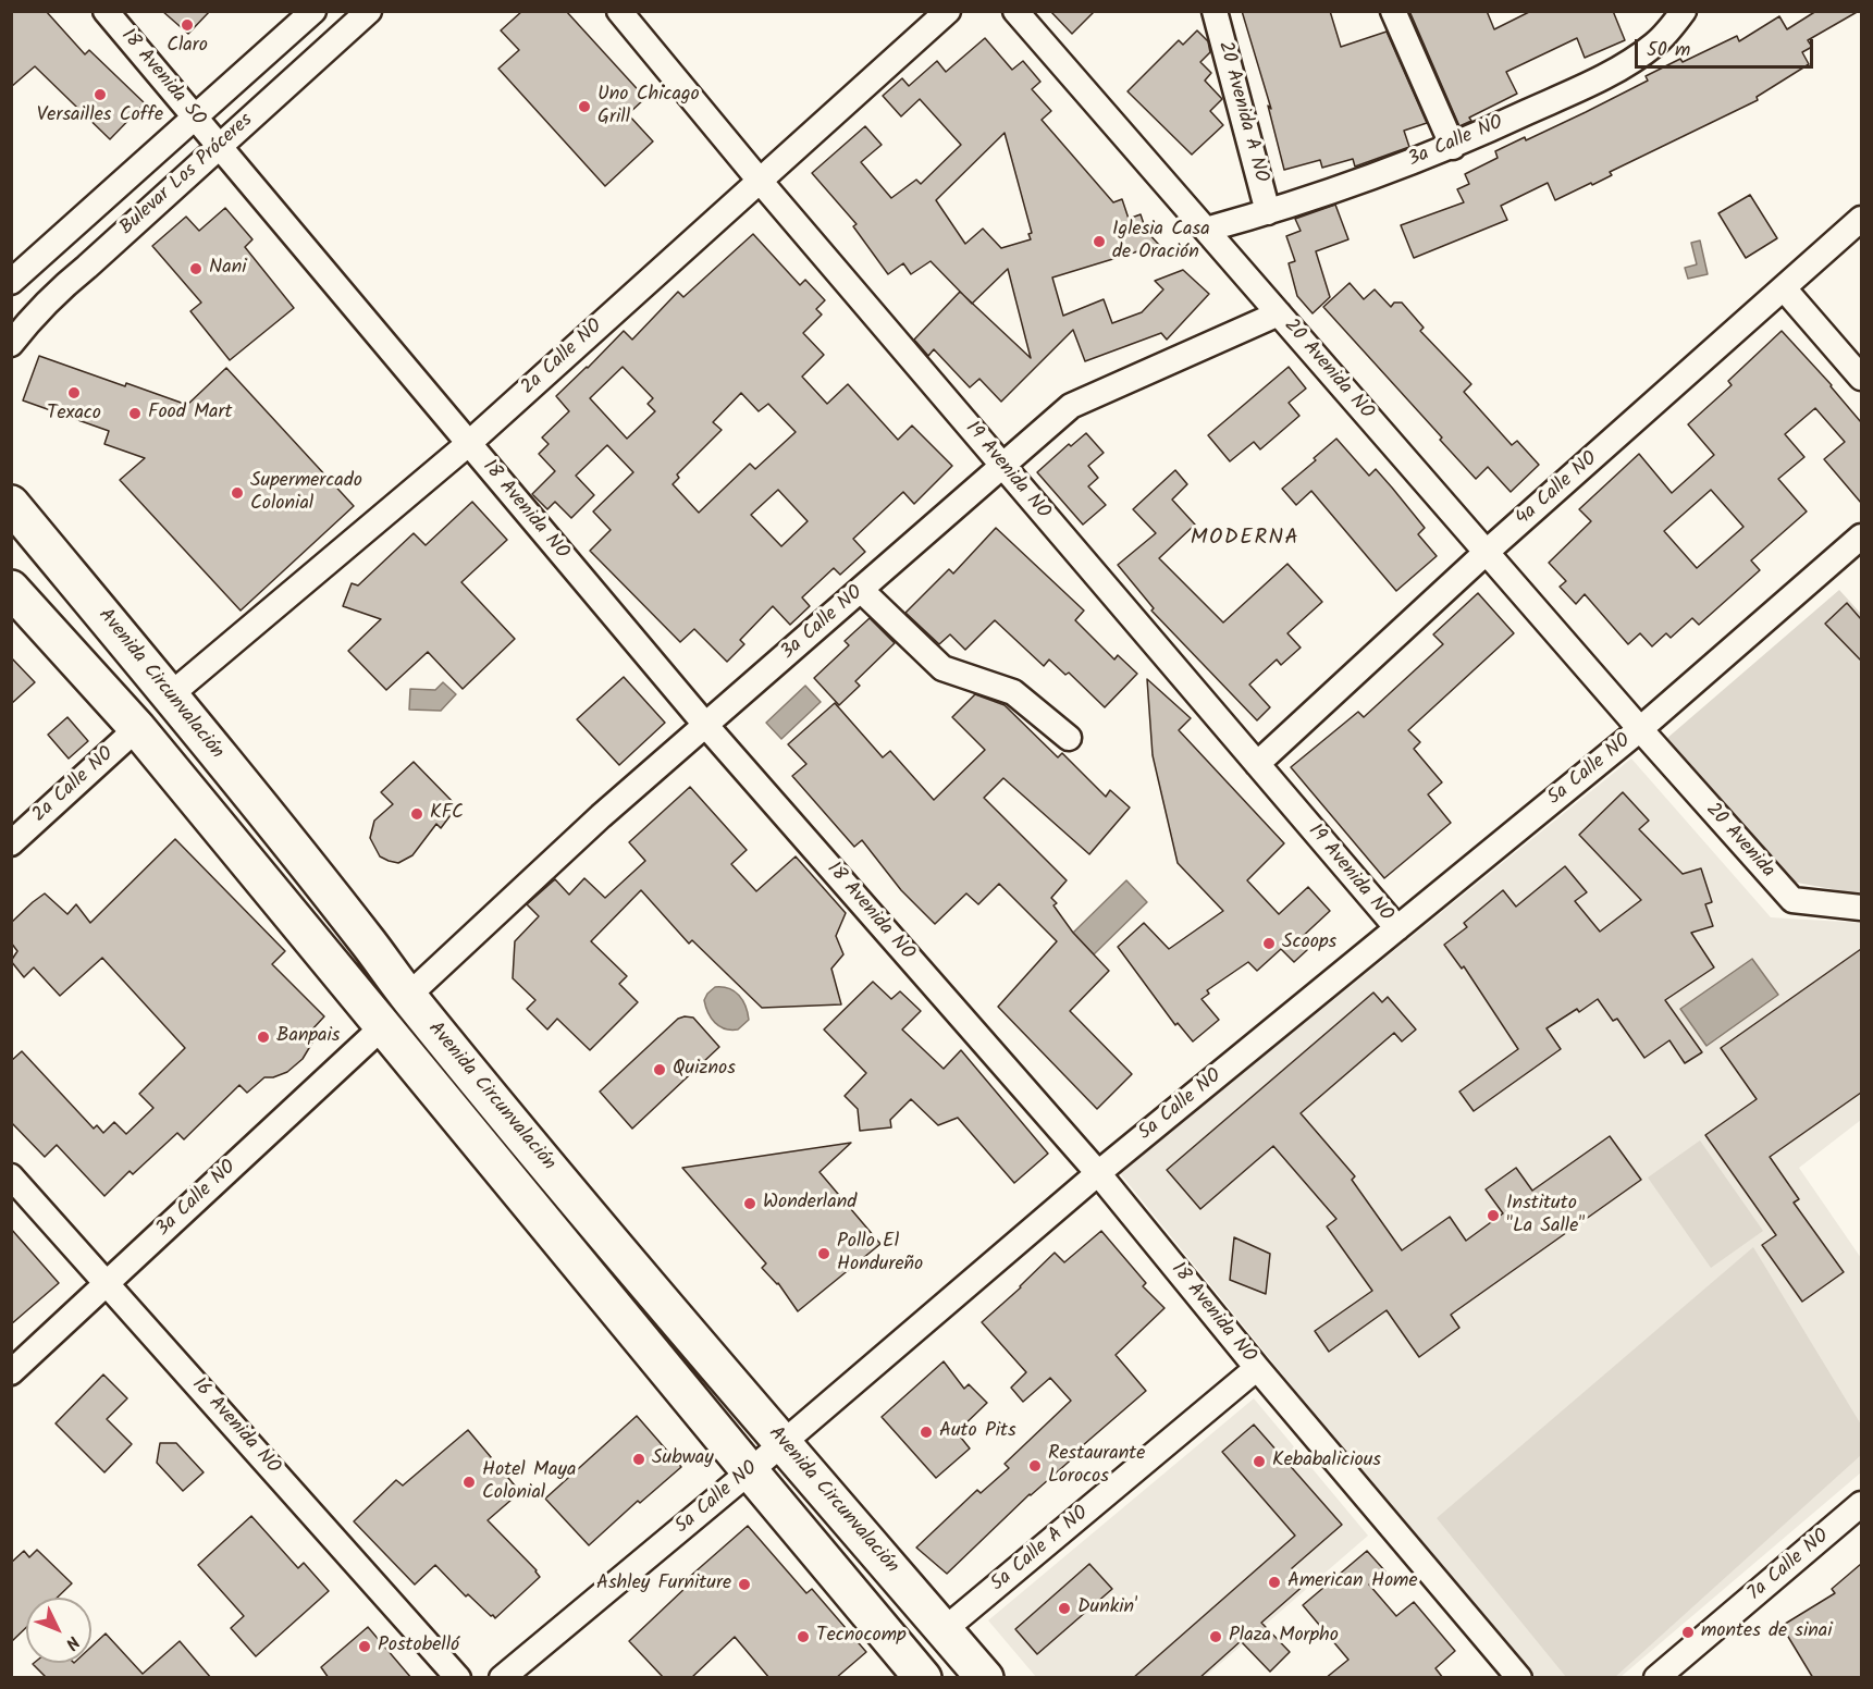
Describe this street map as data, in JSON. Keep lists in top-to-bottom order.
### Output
{
  "streets": {
    "highway": ["Avenida Circunvalación"],
    "street": [
      "18 Avenida SO",
      "20 Avenida A NO",
      "3a Calle NO",
      "Bulevar Los Próceres",
      "2a Calle NO",
      "20 Avenida NO",
      "19 Avenida NO",
      "4a Calle NO",
      "18 Avenida NO",
      "5a Calle NO",
      "20 Avenida",
      "16 Avenida NO",
      "5a Calle A NO",
      "7a Calle NO"
    ]
  },
  "crossings": [
    ["18 Avenida SO", "Bulevar Los Próceres"],
    ["18 Avenida SO", "18 Avenida NO"],
    ["20 Avenida A NO", "3a Calle NO"],
    ["3a Calle NO", "20 Avenida NO"],
    ["3a Calle NO", "19 Avenida NO"],
    ["3a Calle NO", "18 Avenida NO"],
    ["3a Calle NO", "Avenida Circunvalación"],
    ["3a Calle NO", "16 Avenida NO"],
    ["Bulevar Los Próceres", "18 Avenida NO"],
    ["2a Calle NO", "19 Avenida NO"],
    ["2a Calle NO", "18 Avenida NO"],
    ["2a Calle NO", "Avenida Circunvalación"],
    ["20 Avenida NO", "4a Calle NO"],
    ["20 Avenida NO", "5a Calle NO"],
    ["20 Avenida NO", "20 Avenida"],
    ["19 Avenida NO", "4a Calle NO"],
    ["19 Avenida NO", "5a Calle NO"],
    ["18 Avenida NO", "5a Calle NO"],
    ["18 Avenida NO", "5a Calle A NO"],
    ["Avenida Circunvalación", "5a Calle NO"],
    ["Avenida Circunvalación", "5a Calle A NO"],
    ["5a Calle NO", "20 Avenida"]
  ],
  "districts": ["MODERNA"],
  "places": [
    "Claro",
    "Versailles Coffe",
    "Uno Chicago Grill",
    "Iglesia Casa de Oración",
    "Nani",
    "Texaco",
    "Food Mart",
    "Supermercado Colonial",
    "KFC",
    "Scoops",
    "Banpais",
    "Quiznos",
    "Wonderland",
    "Instituto \"La Salle\"",
    "Pollo El Hondureño",
    "Auto Pits",
    "Subway",
    "Kebabalicious",
    "Restaurante Lorocos",
    "Hotel Maya Colonial",
    "American Home",
    "Ashley Furniture",
    "Dunkin'",
    "montes de sinai",
    "Tecnocomp",
    "Plaza Morpho",
    "Postobelló"
  ],
  "scale_bar": "50 m",
  "north": "bottom right"
}
